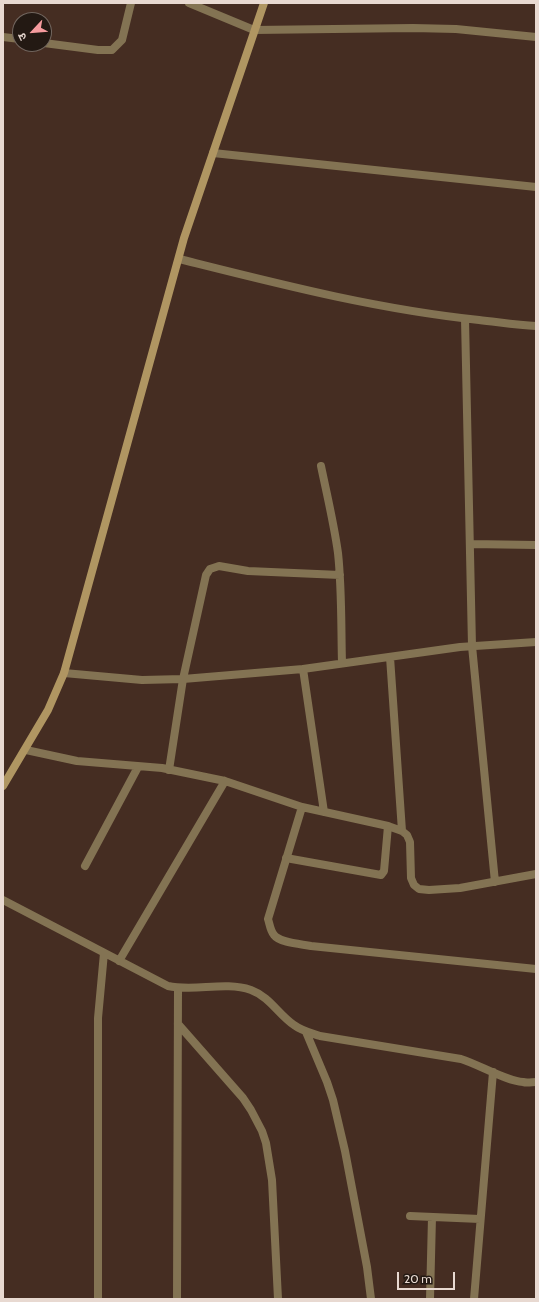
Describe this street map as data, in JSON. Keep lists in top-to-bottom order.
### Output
{
  "scale_bar": "20 m",
  "north": "bottom left"
}
